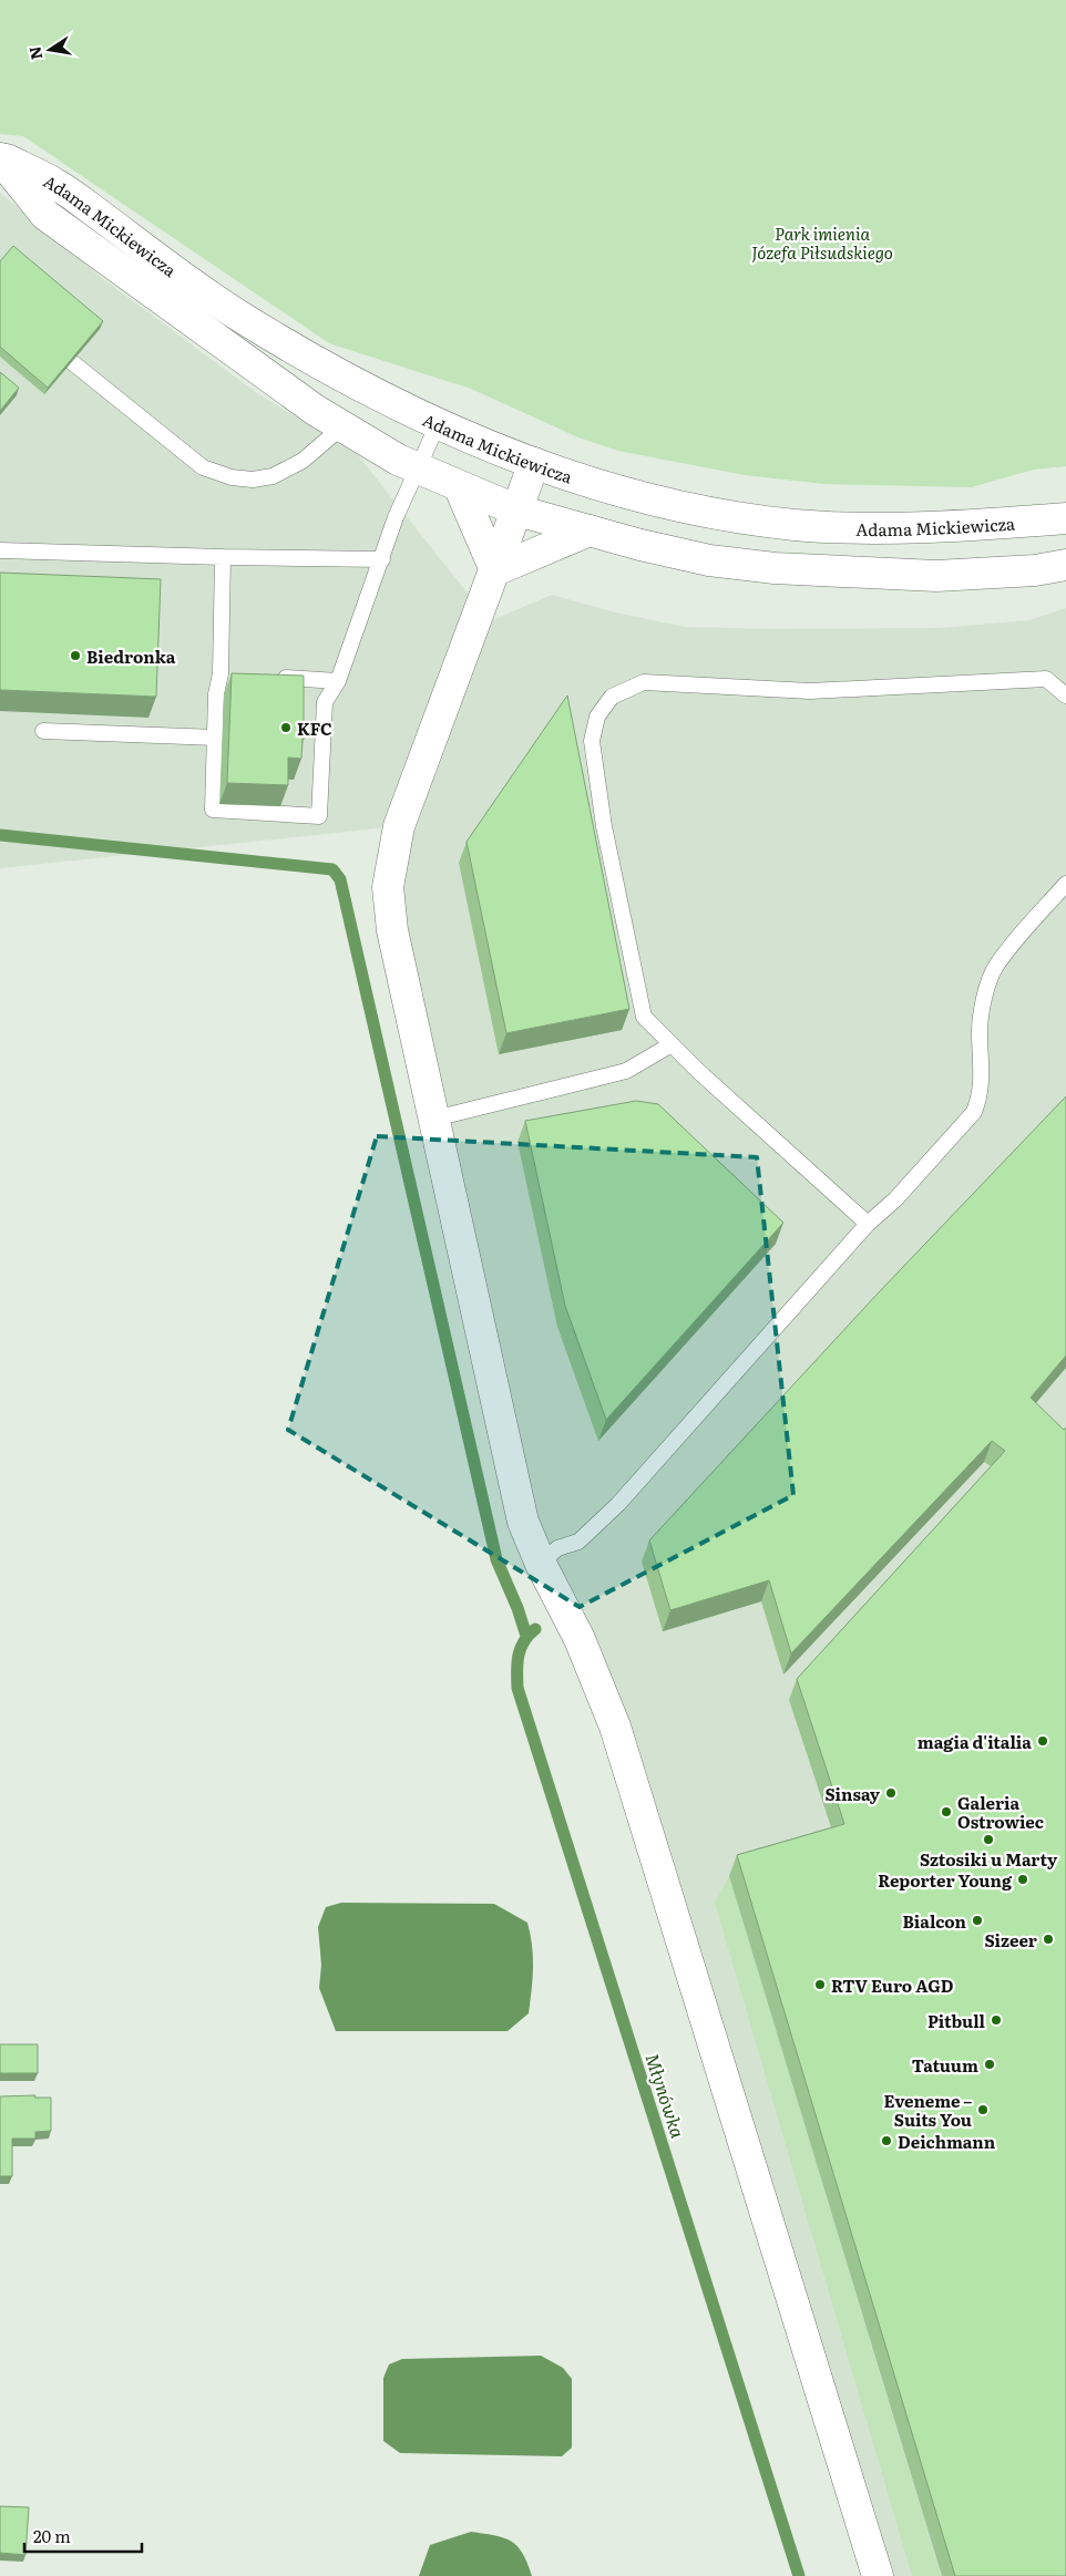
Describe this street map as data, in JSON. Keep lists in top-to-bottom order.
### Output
{
  "streets": {
    "street": ["Adama Mickiewicza"]
  },
  "water": ["Młynówka"],
  "parks": ["Park imienia Józefa Piłsudskiego"],
  "places": [
    "Biedronka",
    "KFC",
    "magia d'italia",
    "Sinsay",
    "Galeria Ostrowiec",
    "Sztosiki u Marty",
    "Reporter Young",
    "Bialcon",
    "Sizeer",
    "RTV Euro AGD",
    "Pitbull",
    "Tatuum",
    "Eveneme – Suits You",
    "Deichmann"
  ],
  "scale_bar": "20 m",
  "north": "left"
}
